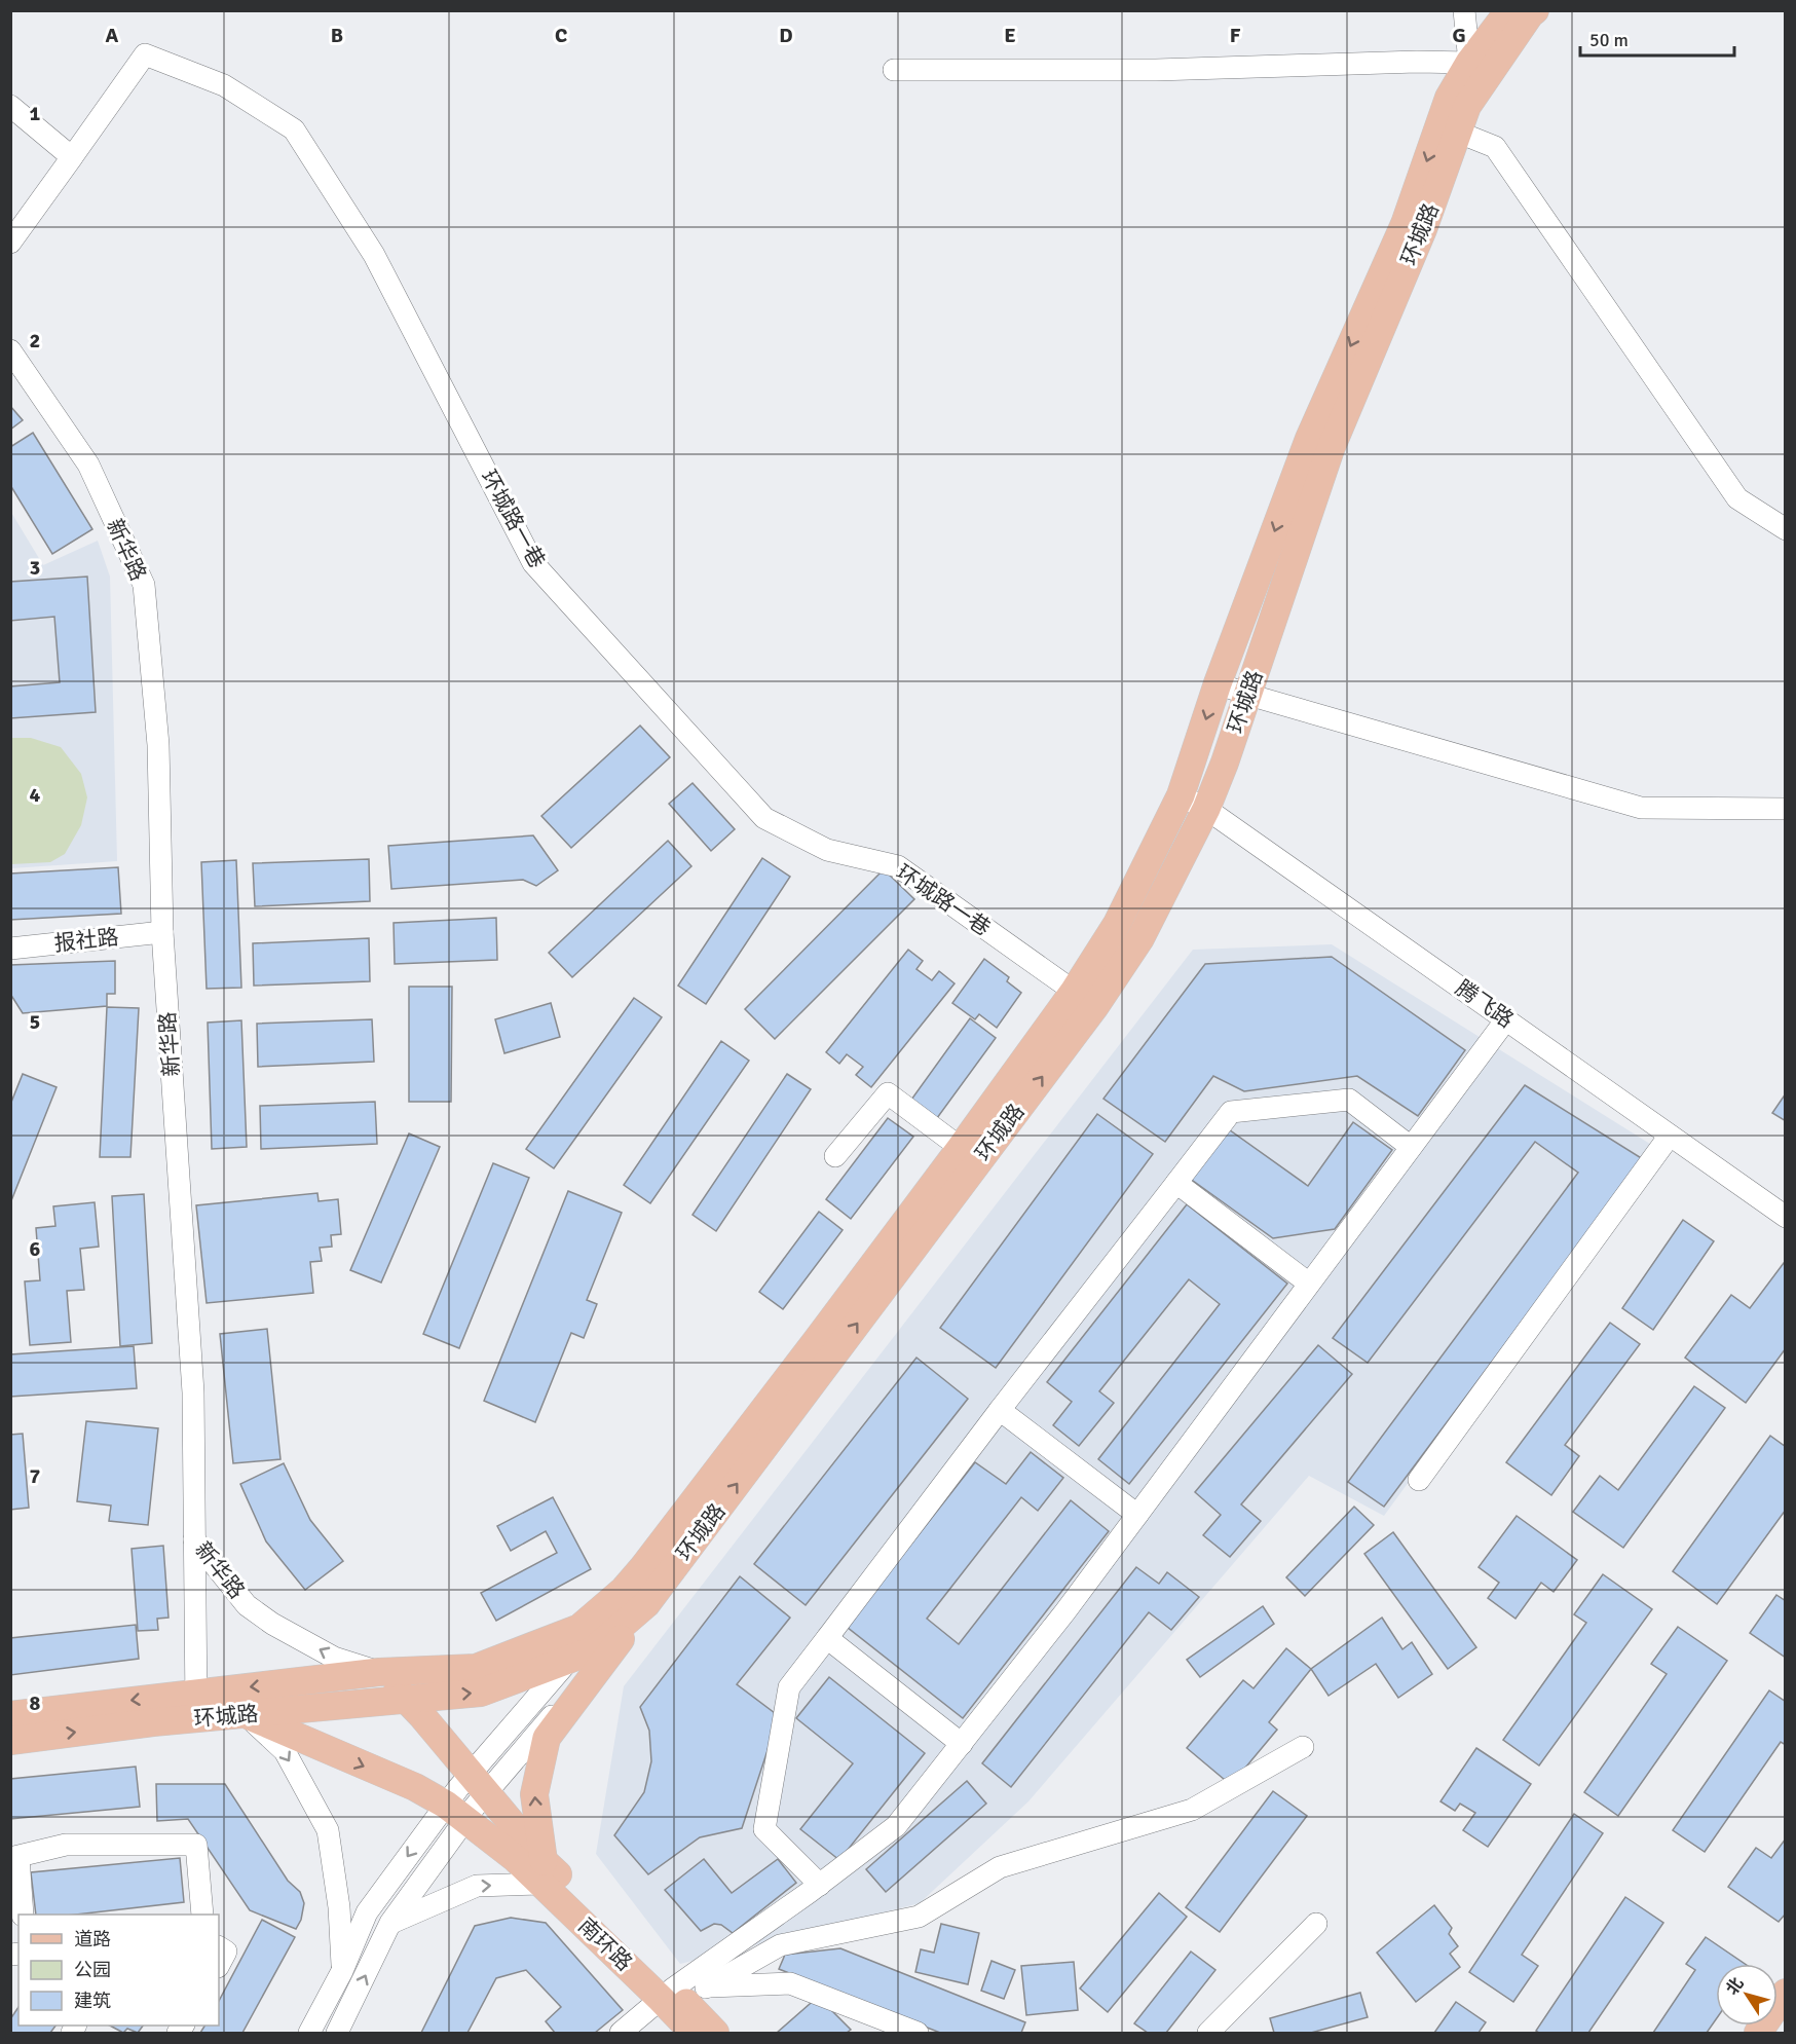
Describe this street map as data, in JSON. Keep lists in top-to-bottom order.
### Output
{
  "streets": {
    "main road": ["环城路", "南环路"],
    "street": [
      "环城路一巷",
      "新华路",
      "报社路",
      "腾飞路"
    ]
  },
  "crossings": [
    ["环城路", "环城路一巷"],
    ["环城路", "新华路"],
    ["环城路", "腾飞路"],
    ["环城路", "南环路"],
    ["新华路", "报社路"]
  ],
  "legend": ["道路", "公园", "建筑"],
  "scale_bar": "50 m",
  "north": "top left",
  "grid": {
    "columns": [
      "A",
      "B",
      "C",
      "D",
      "E",
      "F",
      "G"
    ],
    "rows": [
      "1",
      "2",
      "3",
      "4",
      "5",
      "6",
      "7",
      "8"
    ]
  }
}
